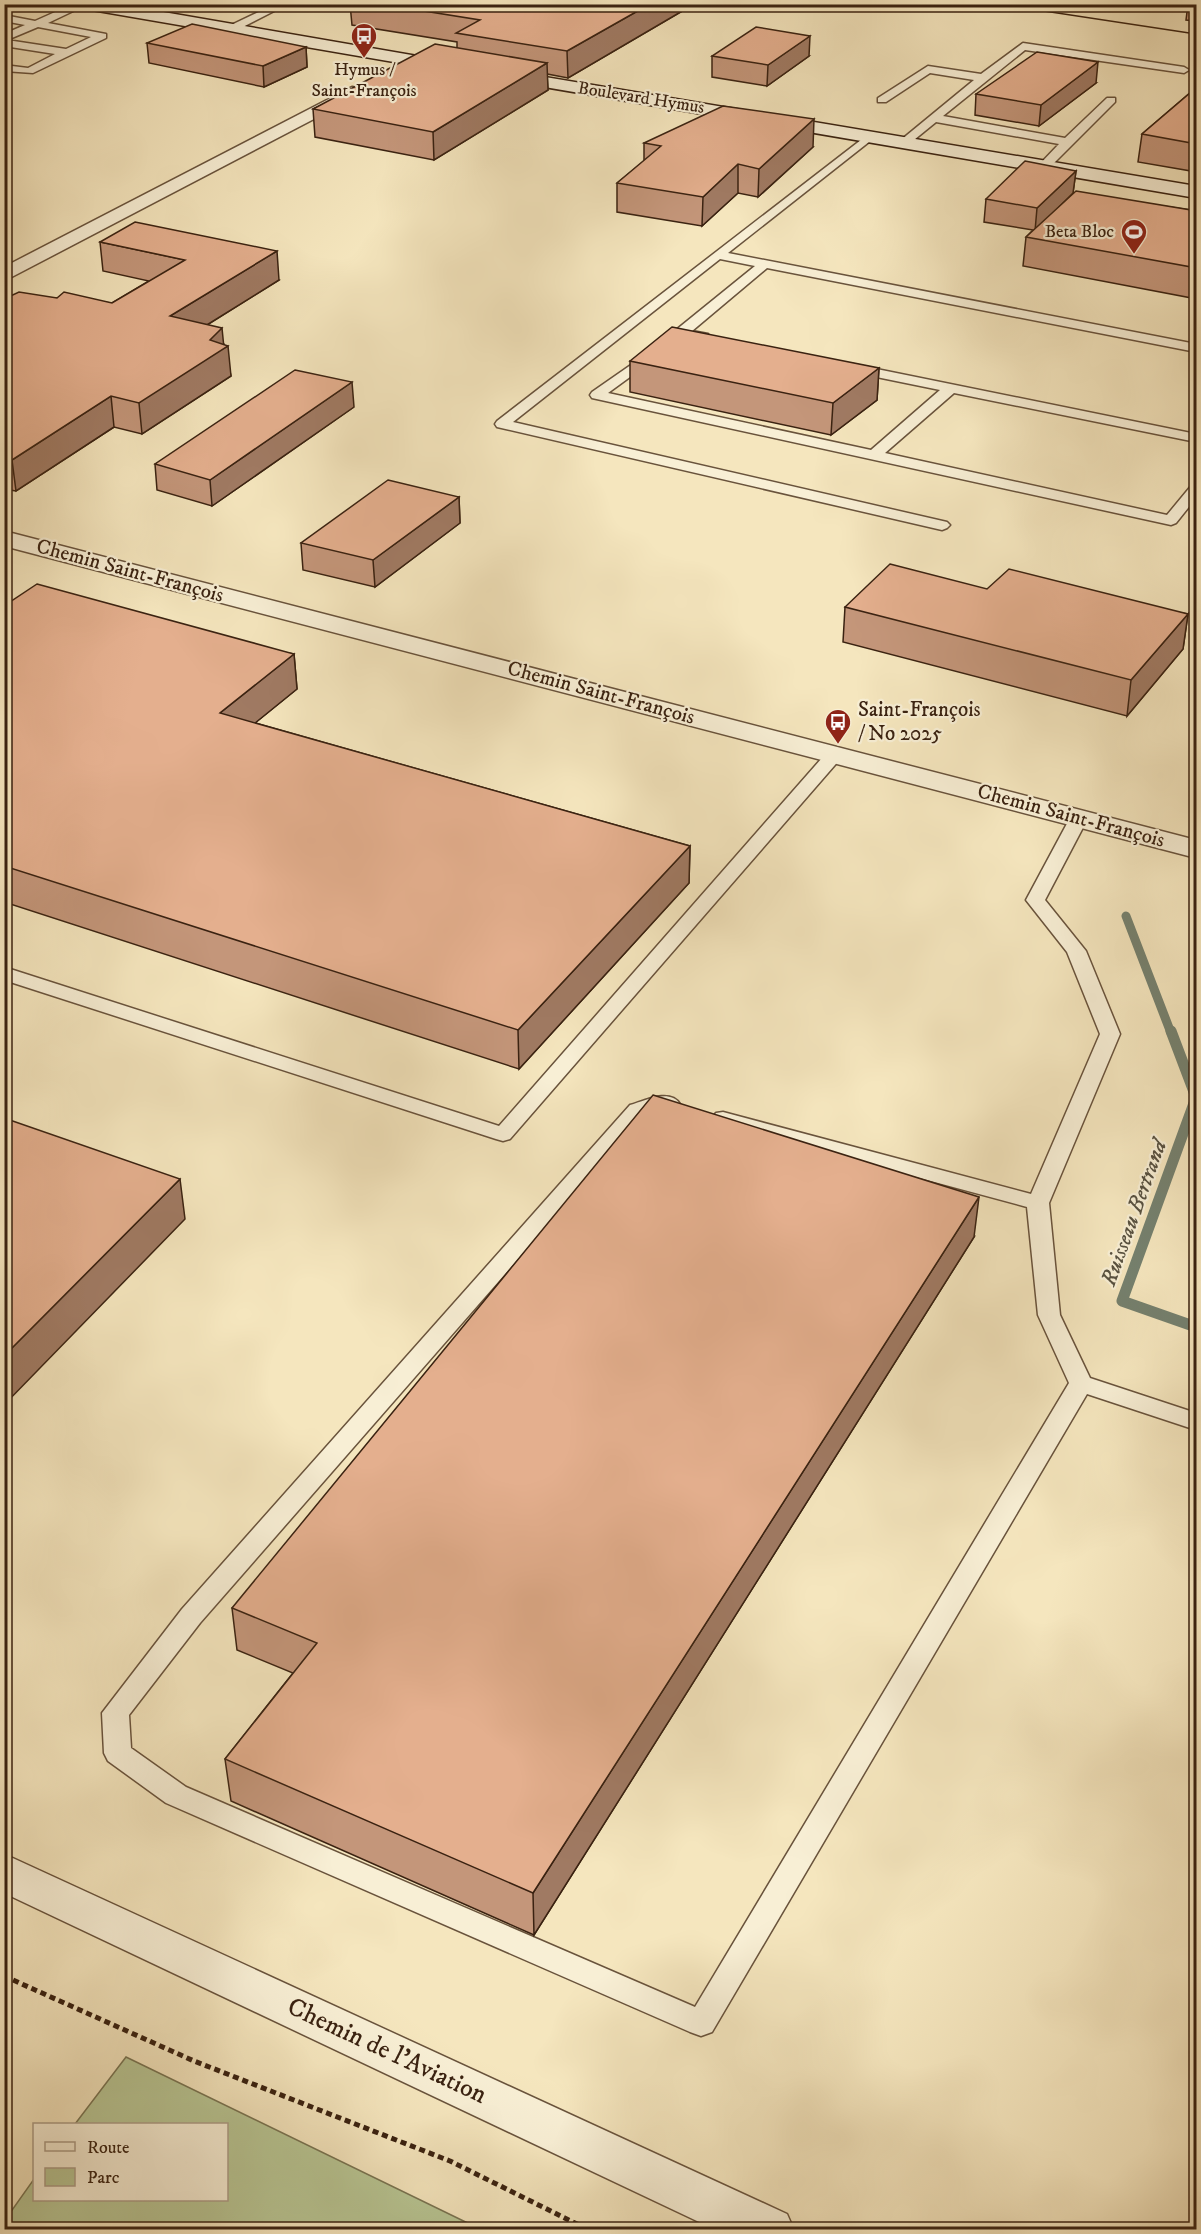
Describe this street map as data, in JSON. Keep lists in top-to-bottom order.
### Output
{
  "streets": {
    "street": ["Boulevard Hymus", "Chemin Saint-François", "Chemin de l'Aviation"]
  },
  "water": ["Ruisseau Bertrand"],
  "places": {
    "bus stop": ["Hymus / Saint-François", "Saint-François / No 2025"],
    "sports": ["Beta Bloc"]
  },
  "legend": ["Route", "Parc"]
}
